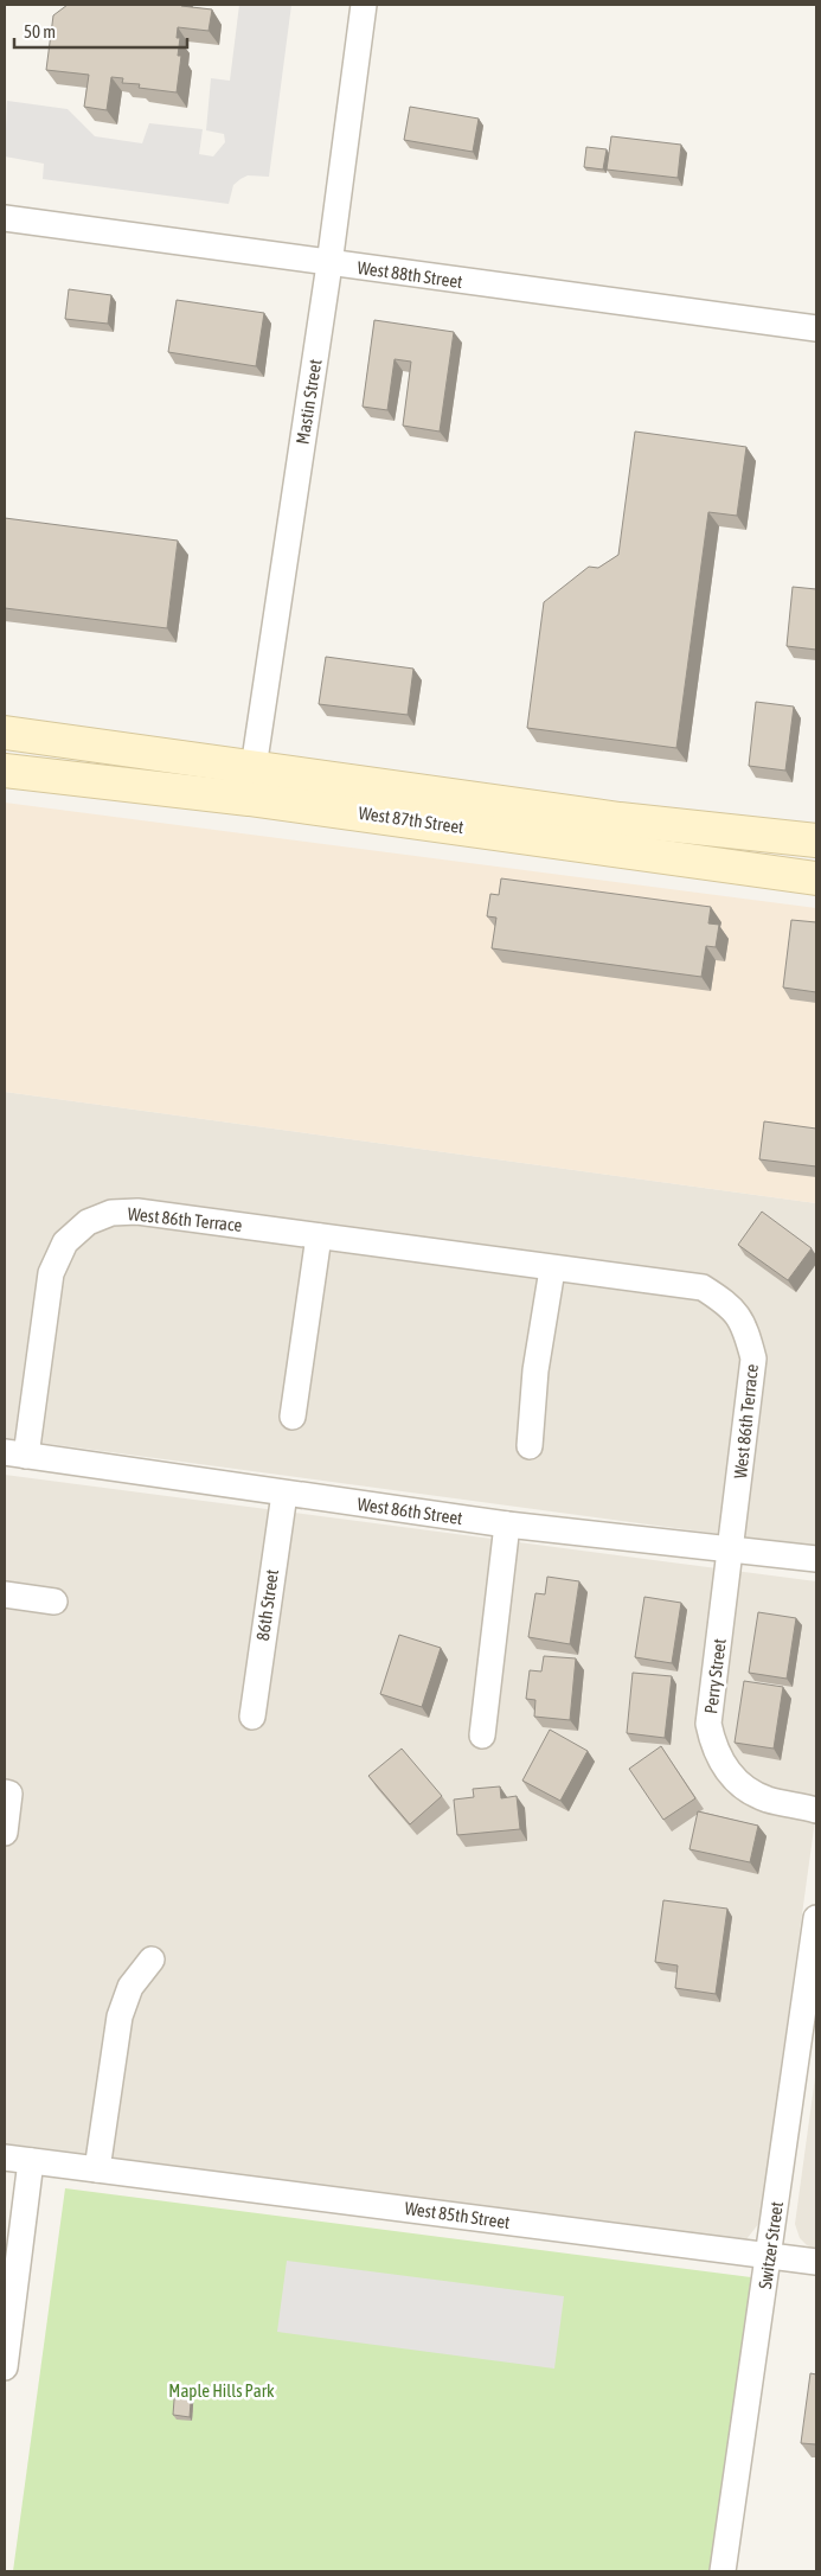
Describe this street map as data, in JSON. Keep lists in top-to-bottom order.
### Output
{
  "streets": {
    "main road": ["West 87th Street"],
    "street": [
      "West 88th Street",
      "Mastin Street",
      "West 86th Terrace",
      "West 86th Street",
      "86th Street",
      "Perry Street",
      "West 85th Street",
      "Switzer Street"
    ]
  },
  "crossings": [
    ["West 88th Street", "Mastin Street"],
    ["Mastin Street", "West 87th Street"],
    ["West 86th Terrace", "West 86th Street"],
    ["West 86th Terrace", "Perry Street"],
    ["West 86th Street", "86th Street"],
    ["West 86th Street", "Perry Street"],
    ["West 85th Street", "Switzer Street"]
  ],
  "parks": ["Maple Hills Park"],
  "scale_bar": "50 m"
}
